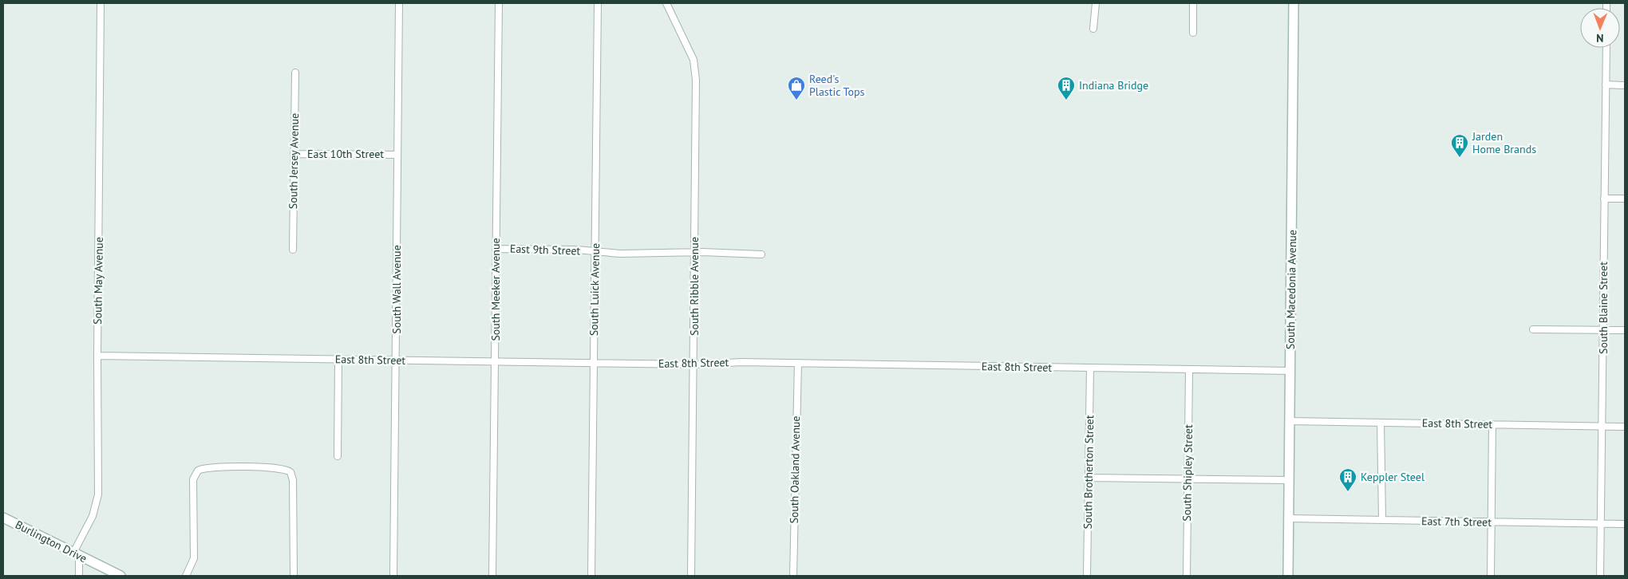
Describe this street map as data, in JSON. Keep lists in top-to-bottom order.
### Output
{
  "streets": {
    "street": [
      "East 10th Street",
      "South Jersey Avenue",
      "East 9th Street",
      "South May Avenue",
      "South Ribble Avenue",
      "South Wall Avenue",
      "South Meeker Avenue",
      "South Luick Avenue",
      "South Macedonia Avenue",
      "South Blaine Street",
      "East 8th Street",
      "South Oakland Avenue",
      "South Brotherton Street",
      "South Shipley Street",
      "East 7th Street",
      "Burlington Drive"
    ]
  },
  "crossings": [
    ["East 10th Street", "South Jersey Avenue"],
    ["East 10th Street", "South Wall Avenue"],
    ["East 9th Street", "South Ribble Avenue"],
    ["East 9th Street", "South Meeker Avenue"],
    ["East 9th Street", "South Luick Avenue"],
    ["South May Avenue", "East 8th Street"],
    ["South May Avenue", "Burlington Drive"],
    ["South Ribble Avenue", "East 8th Street"],
    ["South Wall Avenue", "East 8th Street"],
    ["South Meeker Avenue", "East 8th Street"],
    ["South Luick Avenue", "East 8th Street"],
    ["South Macedonia Avenue", "East 8th Street"],
    ["South Macedonia Avenue", "East 7th Street"],
    ["South Blaine Street", "East 8th Street"],
    ["South Blaine Street", "East 7th Street"],
    ["East 8th Street", "South Oakland Avenue"],
    ["East 8th Street", "South Brotherton Street"],
    ["East 8th Street", "South Shipley Street"]
  ],
  "places": {
    "shop": ["Reed's Plastic Tops"],
    "building": ["Indiana Bridge", "Jarden Home Brands", "Keppler Steel"]
  },
  "north": "bottom"
}
